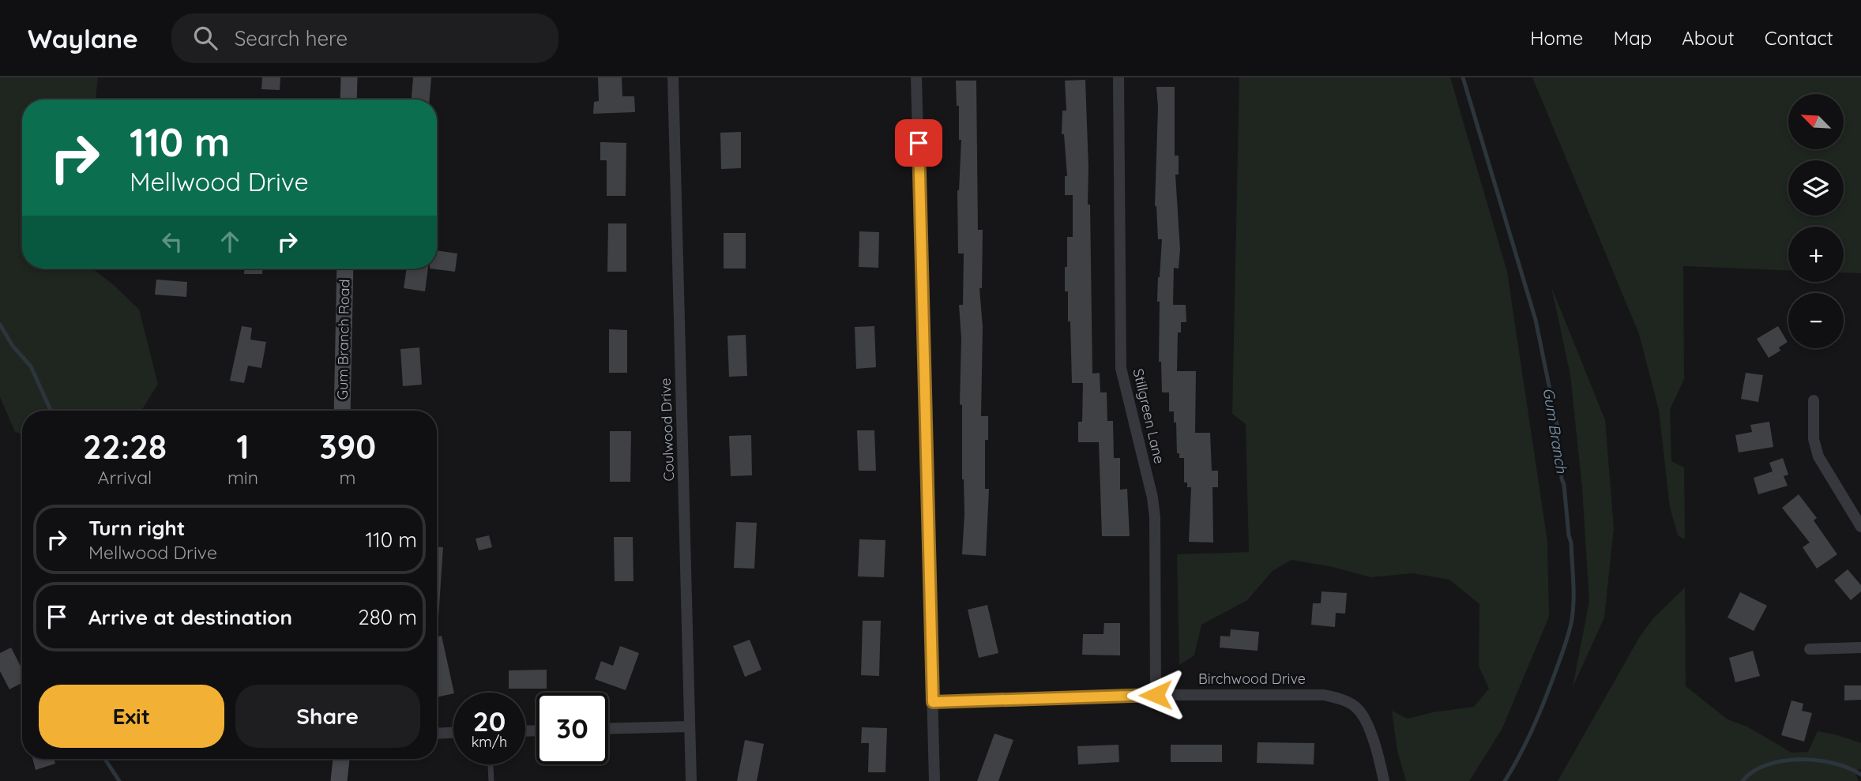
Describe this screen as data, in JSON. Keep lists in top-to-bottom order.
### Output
{
  "streets": {
    "street": [
      "Gum Branch Road",
      "Stillgreen Lane",
      "Coulwood Drive",
      "Birchwood Drive"
    ]
  },
  "crossings": [
    ["Stillgreen Lane", "Birchwood Drive"]
  ],
  "water": ["Gum Branch"],
  "north": "top left",
  "page": {
    "header": "Waylane",
    "search": "Search here",
    "nav": [
      "Home",
      "Map",
      "About",
      "Contact"
    ],
    "map_buttons": ["+", "−"],
    "turn": ["110 m", "Mellwood Drive"],
    "eta": [
      "22:28",
      "Arrival",
      "1",
      "min",
      "390",
      "m"
    ],
    "list": [
      {
        "name": "Turn right",
        "note": "Mellwood Drive",
        "value": "110 m"
      },
      {
        "name": "Arrive at destination",
        "value": "280 m"
      }
    ],
    "buttons": ["Exit", "Share"],
    "speed": "20 km/h",
    "limit": "30"
  }
}
